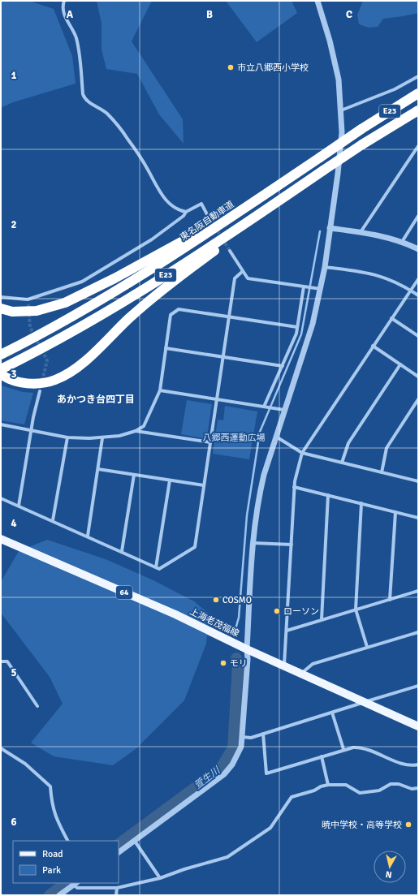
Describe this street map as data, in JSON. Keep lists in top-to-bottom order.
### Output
{
  "streets": {
    "highway": ["E23", "東名阪自動車道"],
    "main road": ["64", "上海老茂福線"]
  },
  "districts": ["あかつき台四丁目"],
  "water": ["萱生川"],
  "parks": ["八郷西運動広場"],
  "places": [
    "市立八郷西小学校",
    "COSMO",
    "ローソン",
    "モリ",
    "暁中学校・高等学校"
  ],
  "legend": ["Road", "Park"],
  "north": "bottom",
  "grid": {
    "columns": ["A", "B", "C"],
    "rows": [
      "1",
      "2",
      "3",
      "4",
      "5",
      "6"
    ]
  }
}
